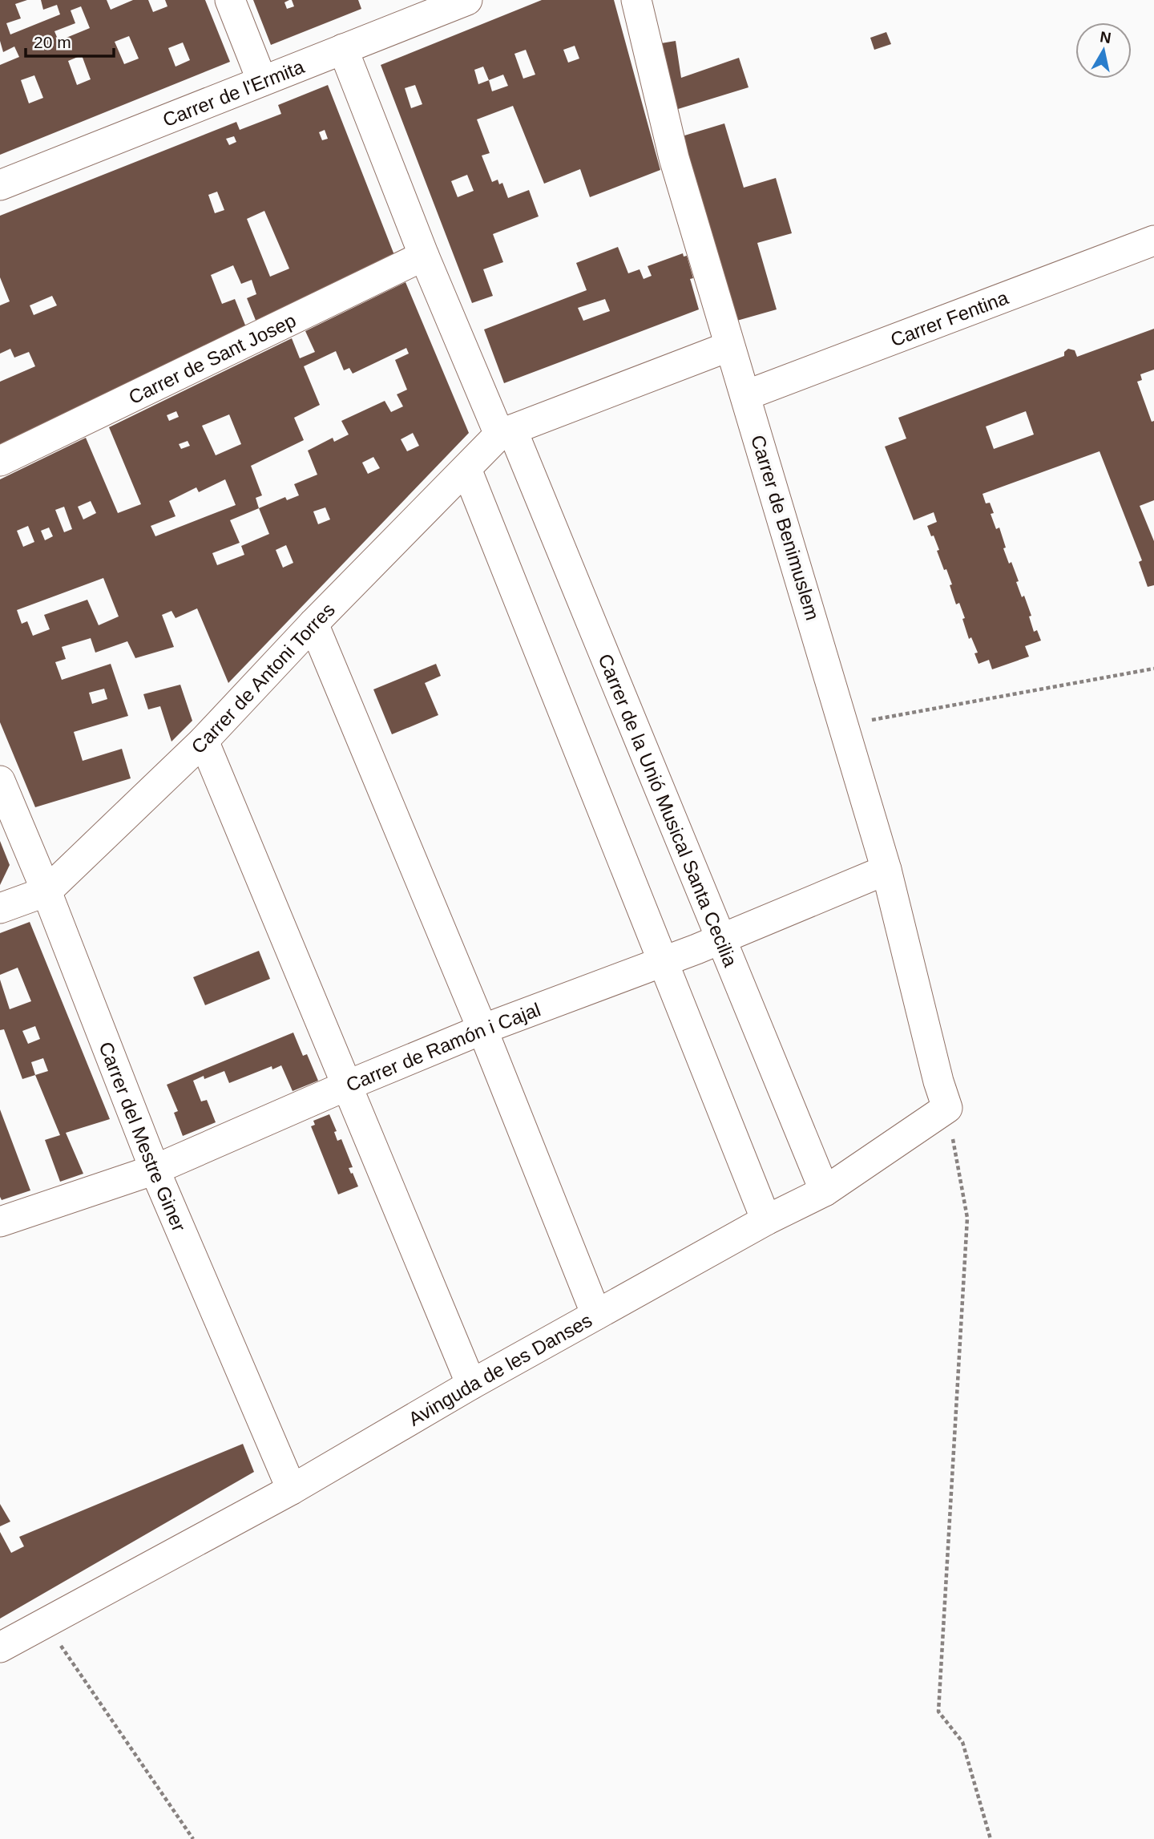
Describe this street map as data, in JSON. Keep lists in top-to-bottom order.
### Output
{
  "streets": {
    "street": [
      "Carrer de l'Ermita",
      "Carrer Fentina",
      "Carrer de Sant Josep",
      "Carrer de Benimuslem",
      "Carrer de Antoni Torres",
      "Carrer de la Unió Musical Santa Cecilia",
      "Carrer de Ramón i Cajal",
      "Carrer del Mestre Giner",
      "Avinguda de les Danses"
    ]
  },
  "crossings": [
    ["Carrer de l'Ermita", "Carrer de la Unió Musical Santa Cecilia"],
    ["Carrer Fentina", "Carrer de Benimuslem"],
    ["Carrer de Sant Josep", "Carrer de la Unió Musical Santa Cecilia"],
    ["Carrer de Benimuslem", "Carrer de Ramón i Cajal"],
    ["Carrer de Benimuslem", "Avinguda de les Danses"],
    ["Carrer de Antoni Torres", "Carrer de la Unió Musical Santa Cecilia"],
    ["Carrer de Antoni Torres", "Carrer del Mestre Giner"],
    ["Carrer de la Unió Musical Santa Cecilia", "Carrer de Ramón i Cajal"],
    ["Carrer de la Unió Musical Santa Cecilia", "Avinguda de les Danses"],
    ["Carrer de Ramón i Cajal", "Carrer del Mestre Giner"],
    ["Carrer del Mestre Giner", "Avinguda de les Danses"]
  ],
  "scale_bar": "20 m",
  "north": "top"
}
